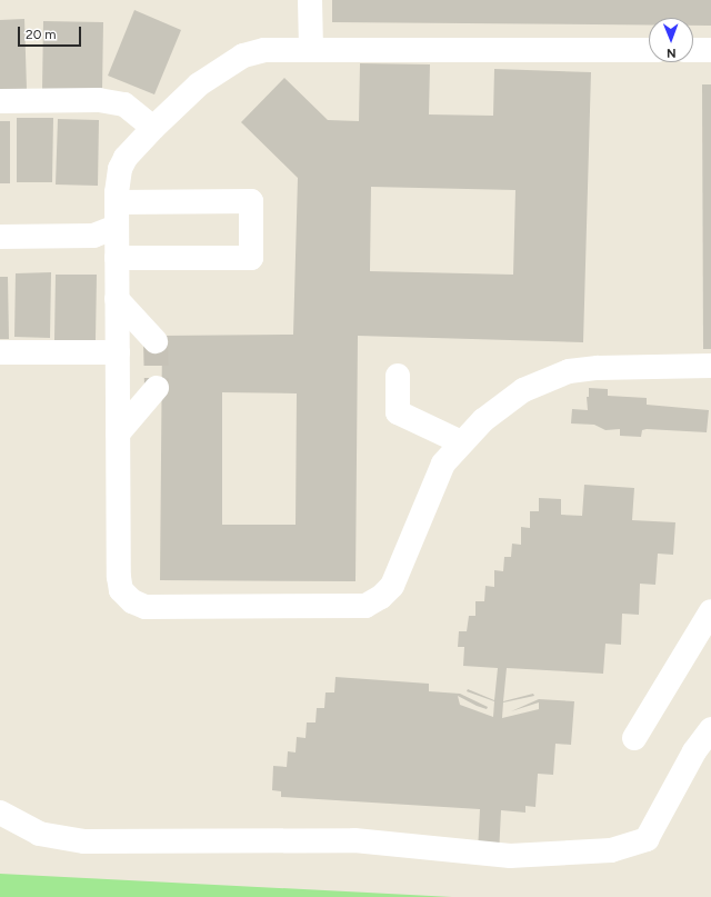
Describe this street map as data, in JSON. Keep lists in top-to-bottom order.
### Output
{
  "scale_bar": "20 m",
  "north": "bottom"
}
